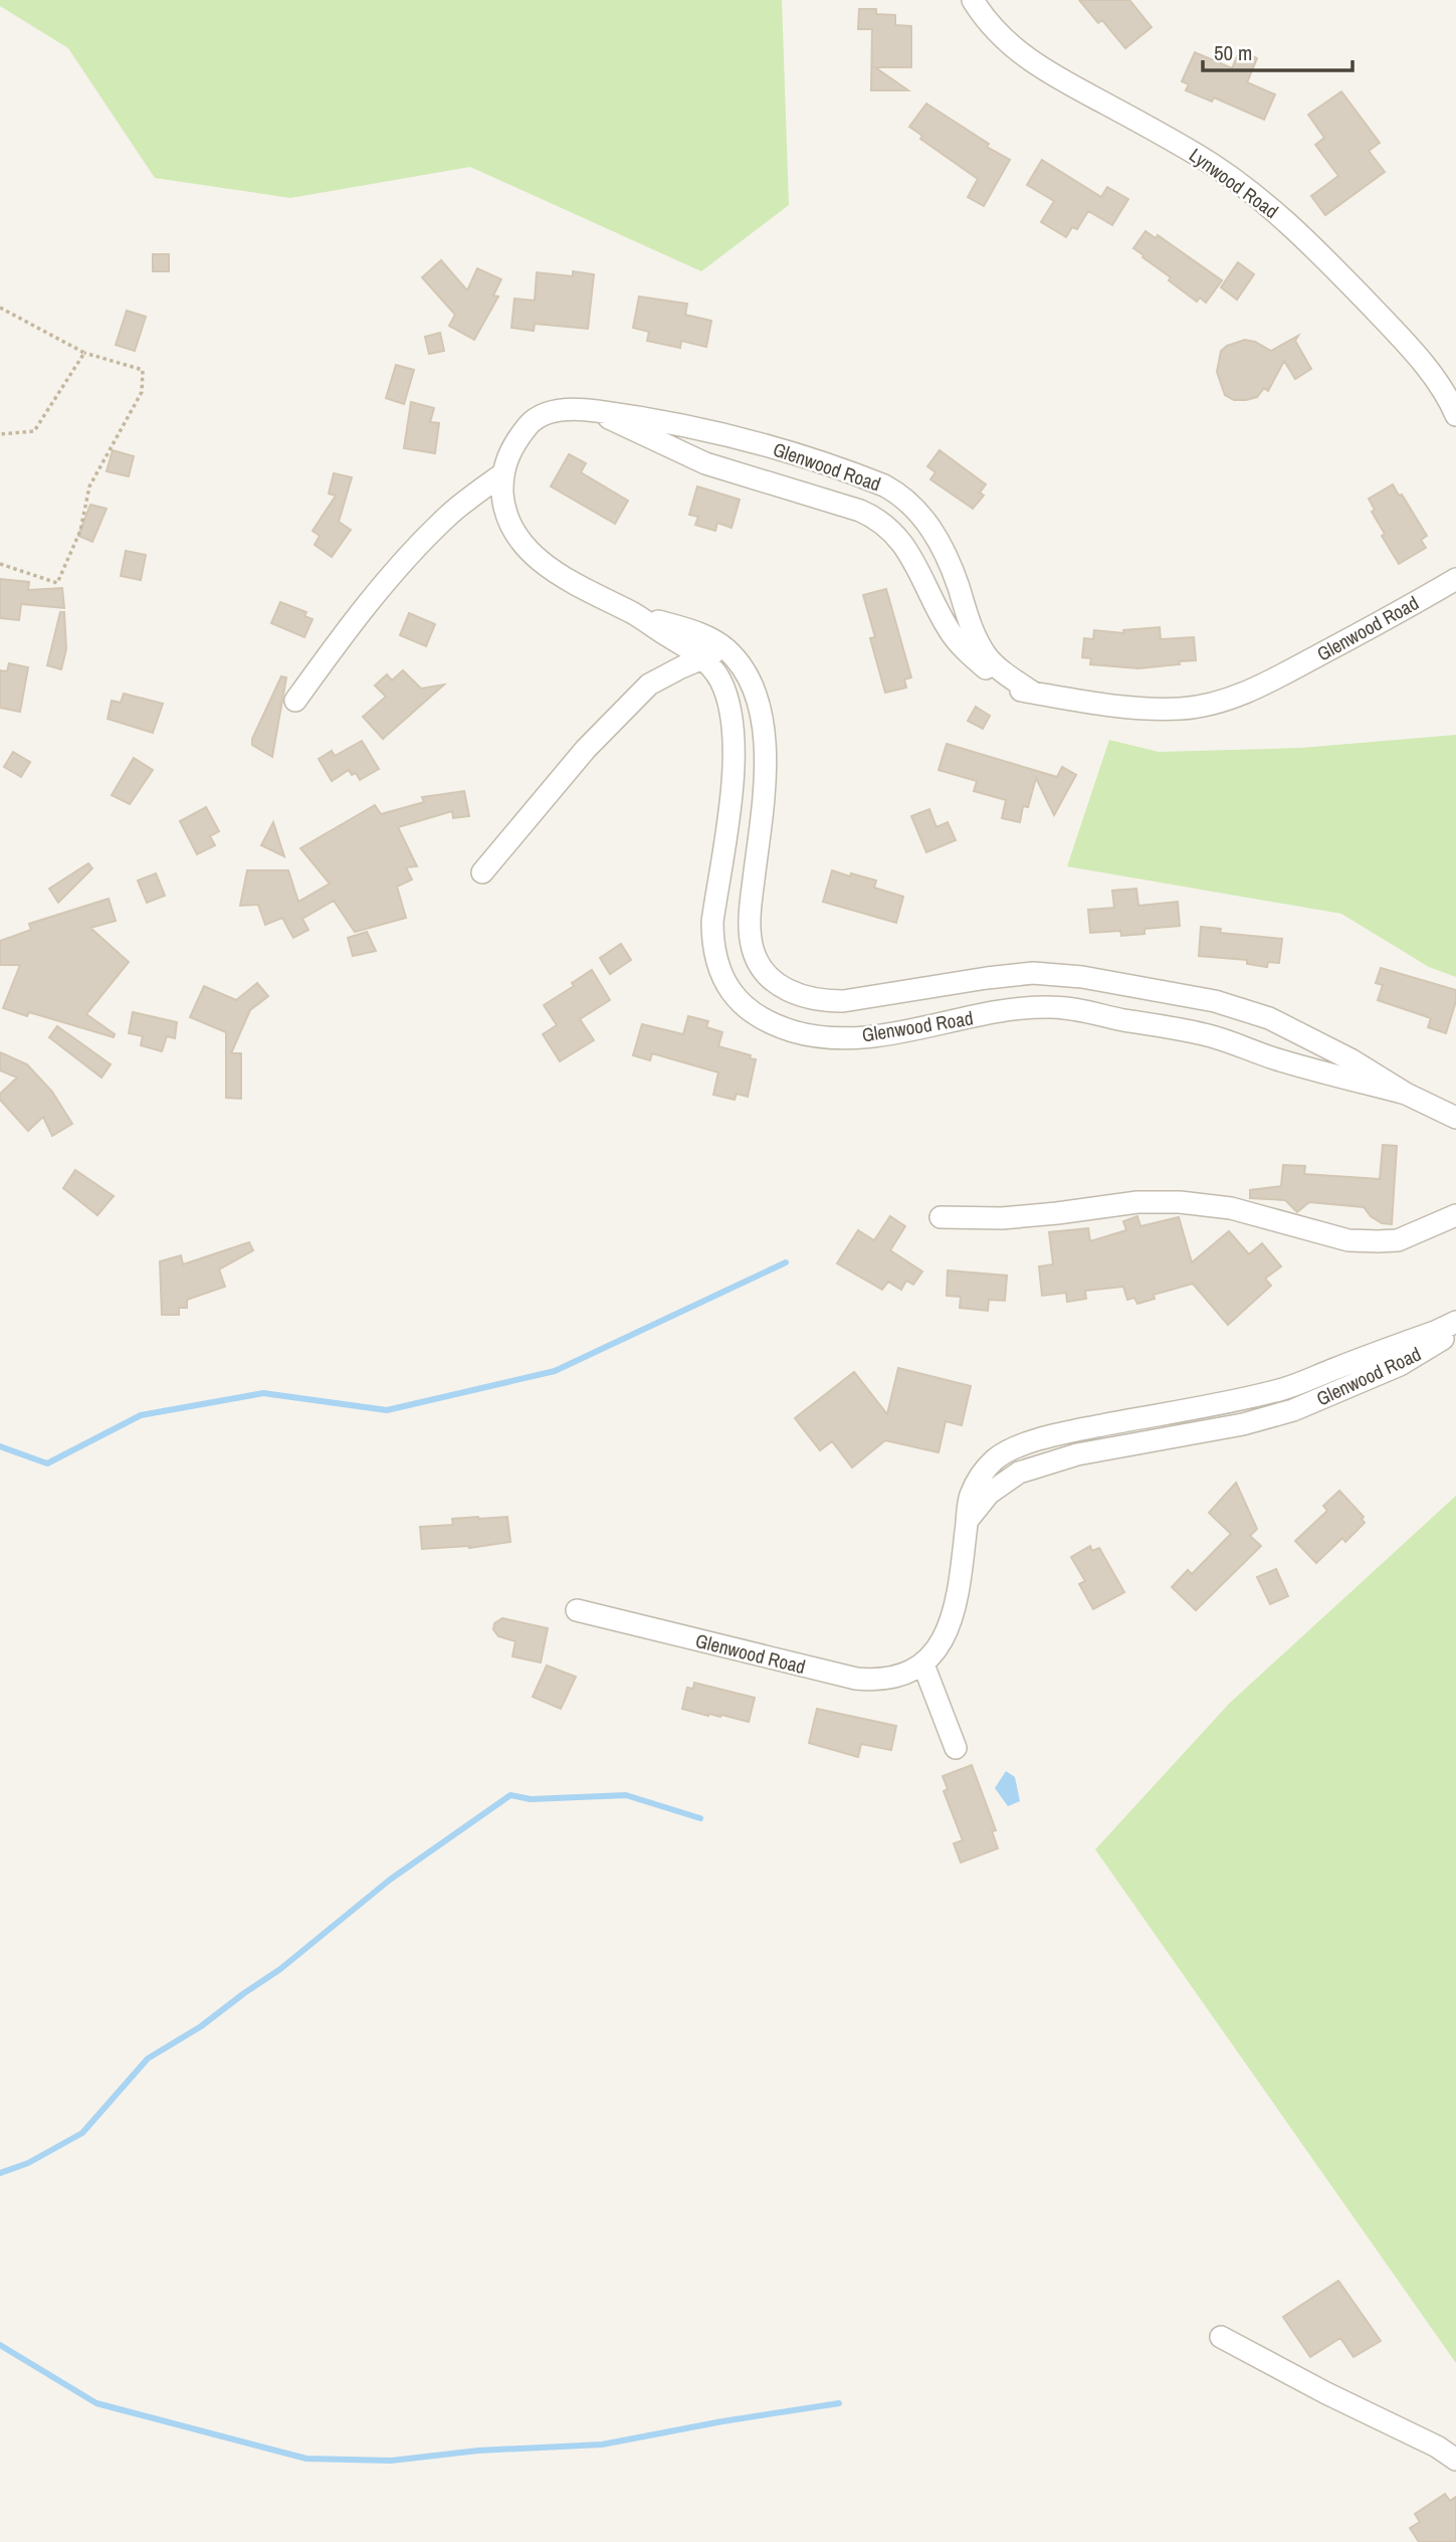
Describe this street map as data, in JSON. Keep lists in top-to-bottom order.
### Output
{
  "streets": {
    "street": ["Lynwood Road", "Glenwood Road"]
  },
  "scale_bar": "50 m"
}
